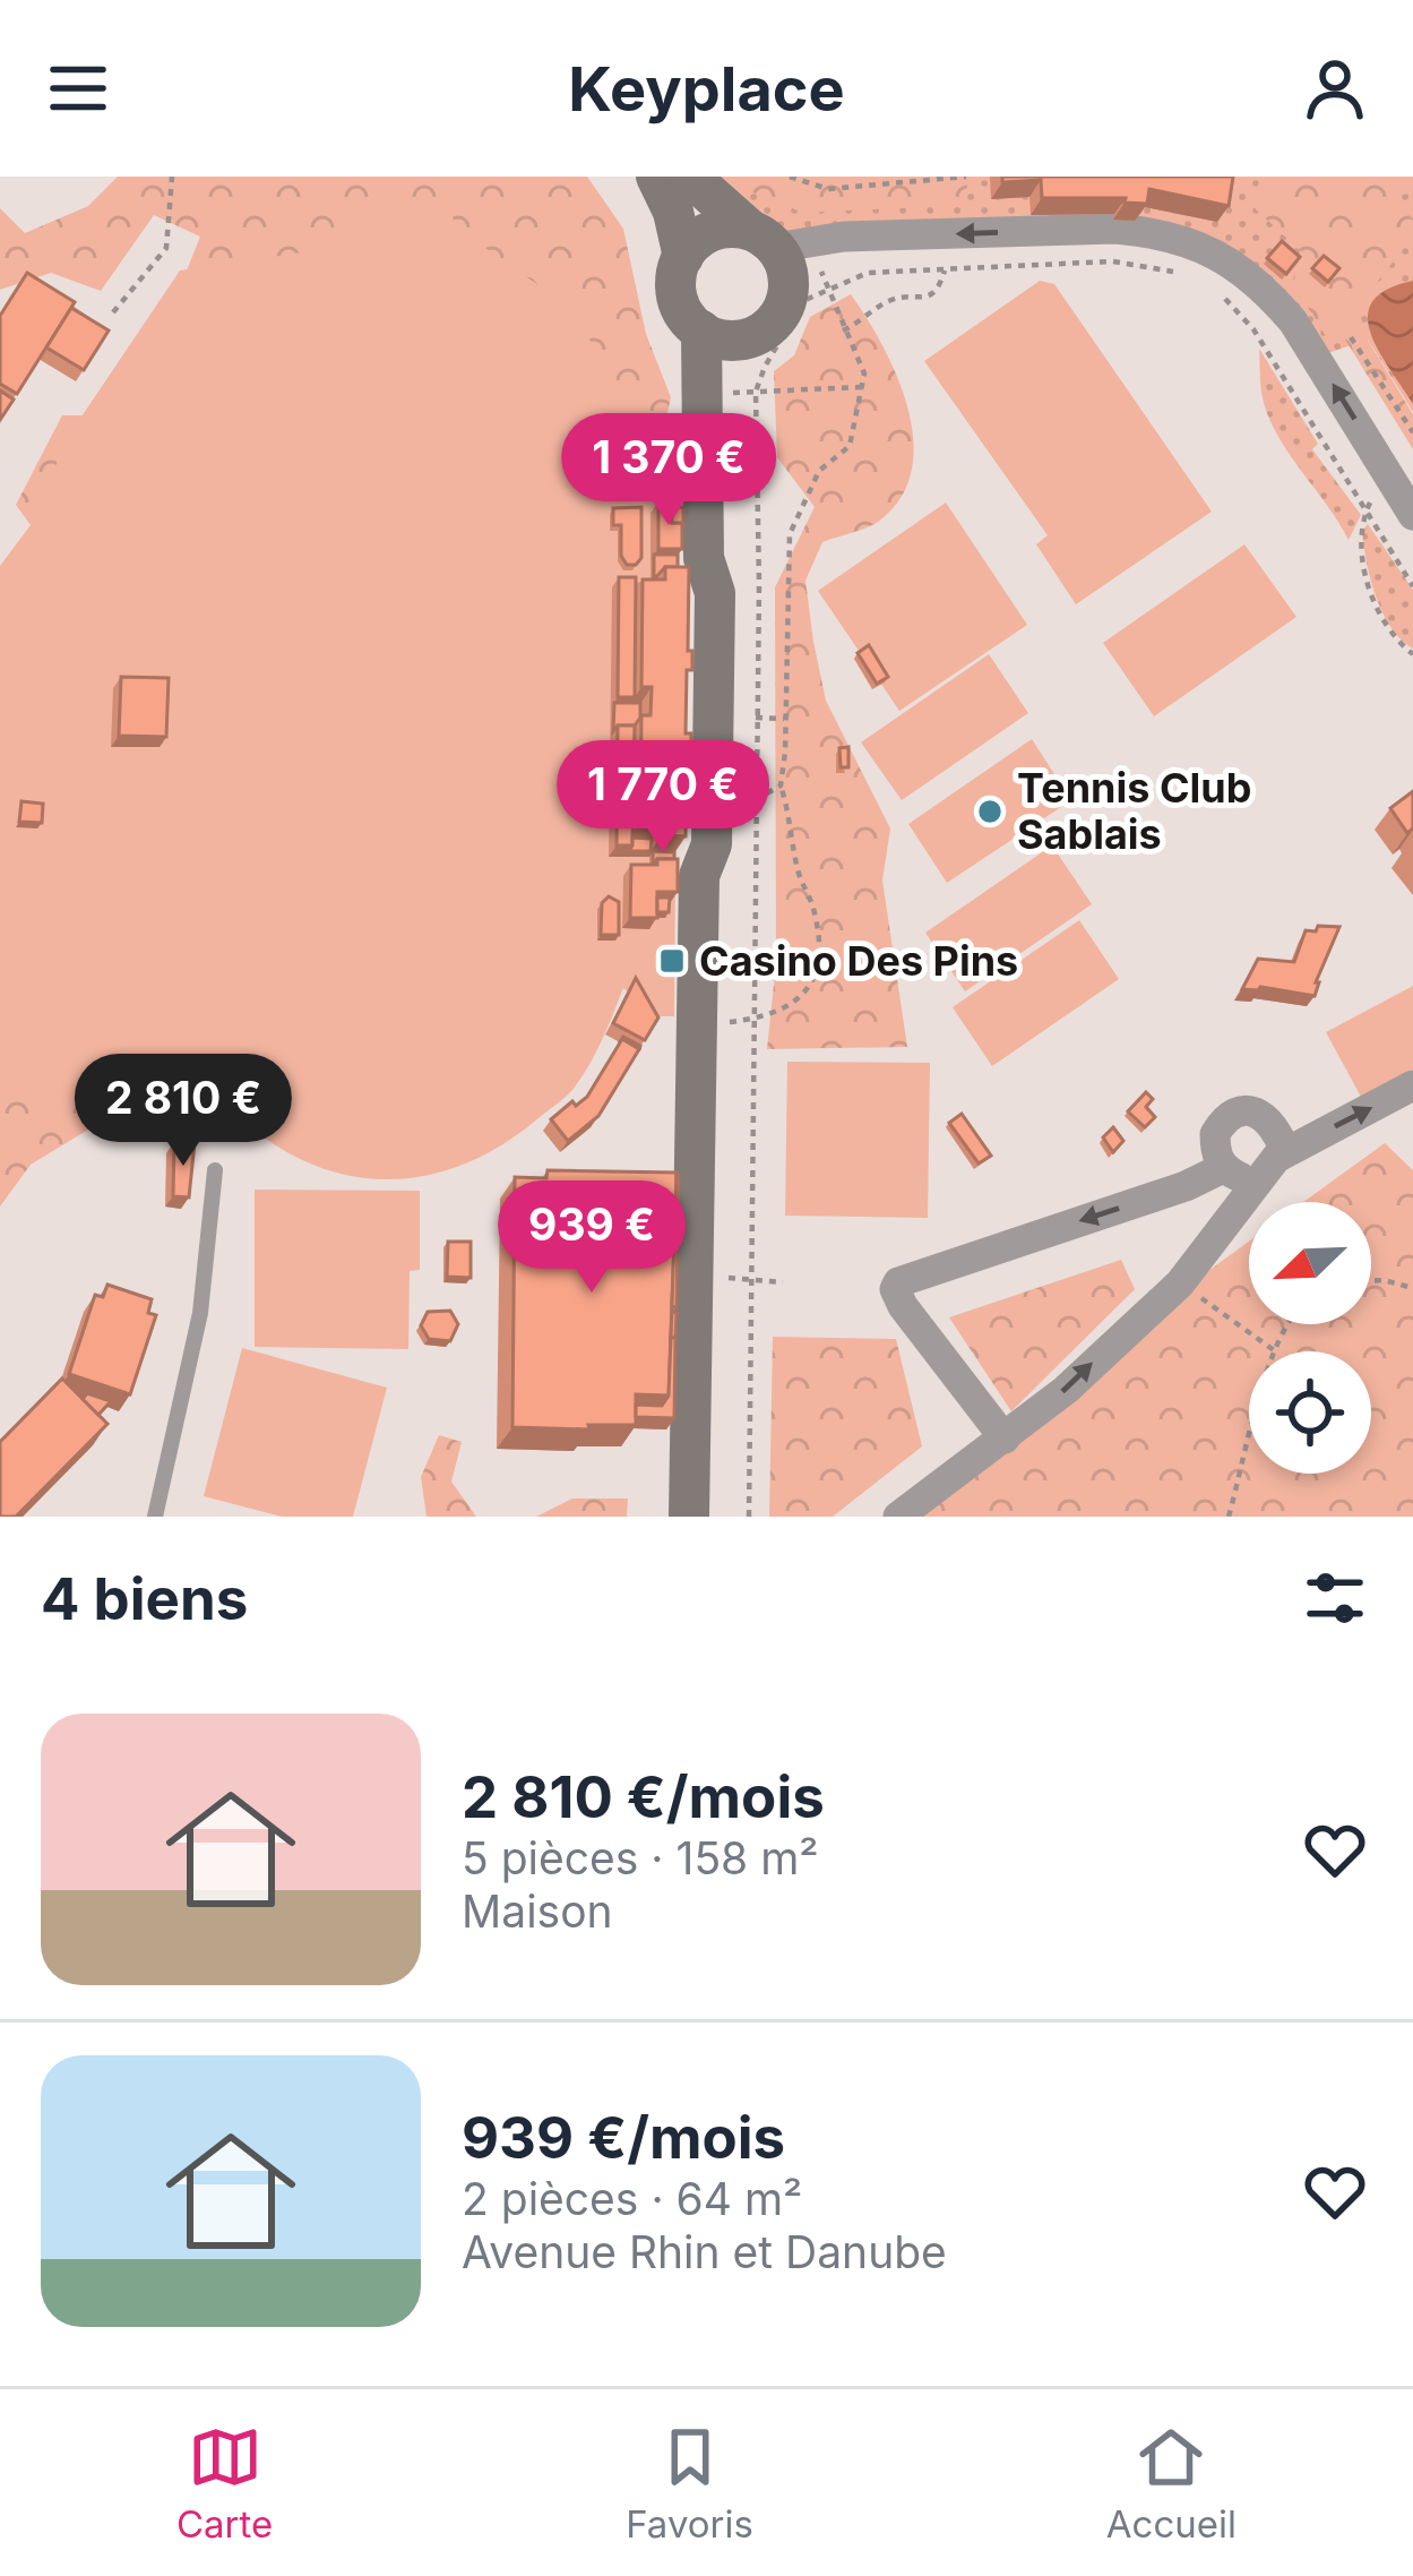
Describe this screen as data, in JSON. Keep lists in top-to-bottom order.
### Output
{
  "places": {
    "other": ["Tennis Club Sablais"],
    "transit": ["Casino Des Pins"]
  },
  "north": "bottom left",
  "page": {
    "header": "Keyplace",
    "price": [
      "1 370 €",
      "1 770 €",
      "2 810 €",
      "939 €"
    ],
    "heading": "4 biens",
    "list": [
      {
        "name": "2 810 €/mois",
        "note": "5 pièces · 158 m² · Maison"
      },
      {
        "name": "939 €/mois",
        "note": "2 pièces · 64 m² · Avenue Rhin et Danube"
      }
    ],
    "tabs": ["Carte", "Favoris", "Accueil"]
  }
}
